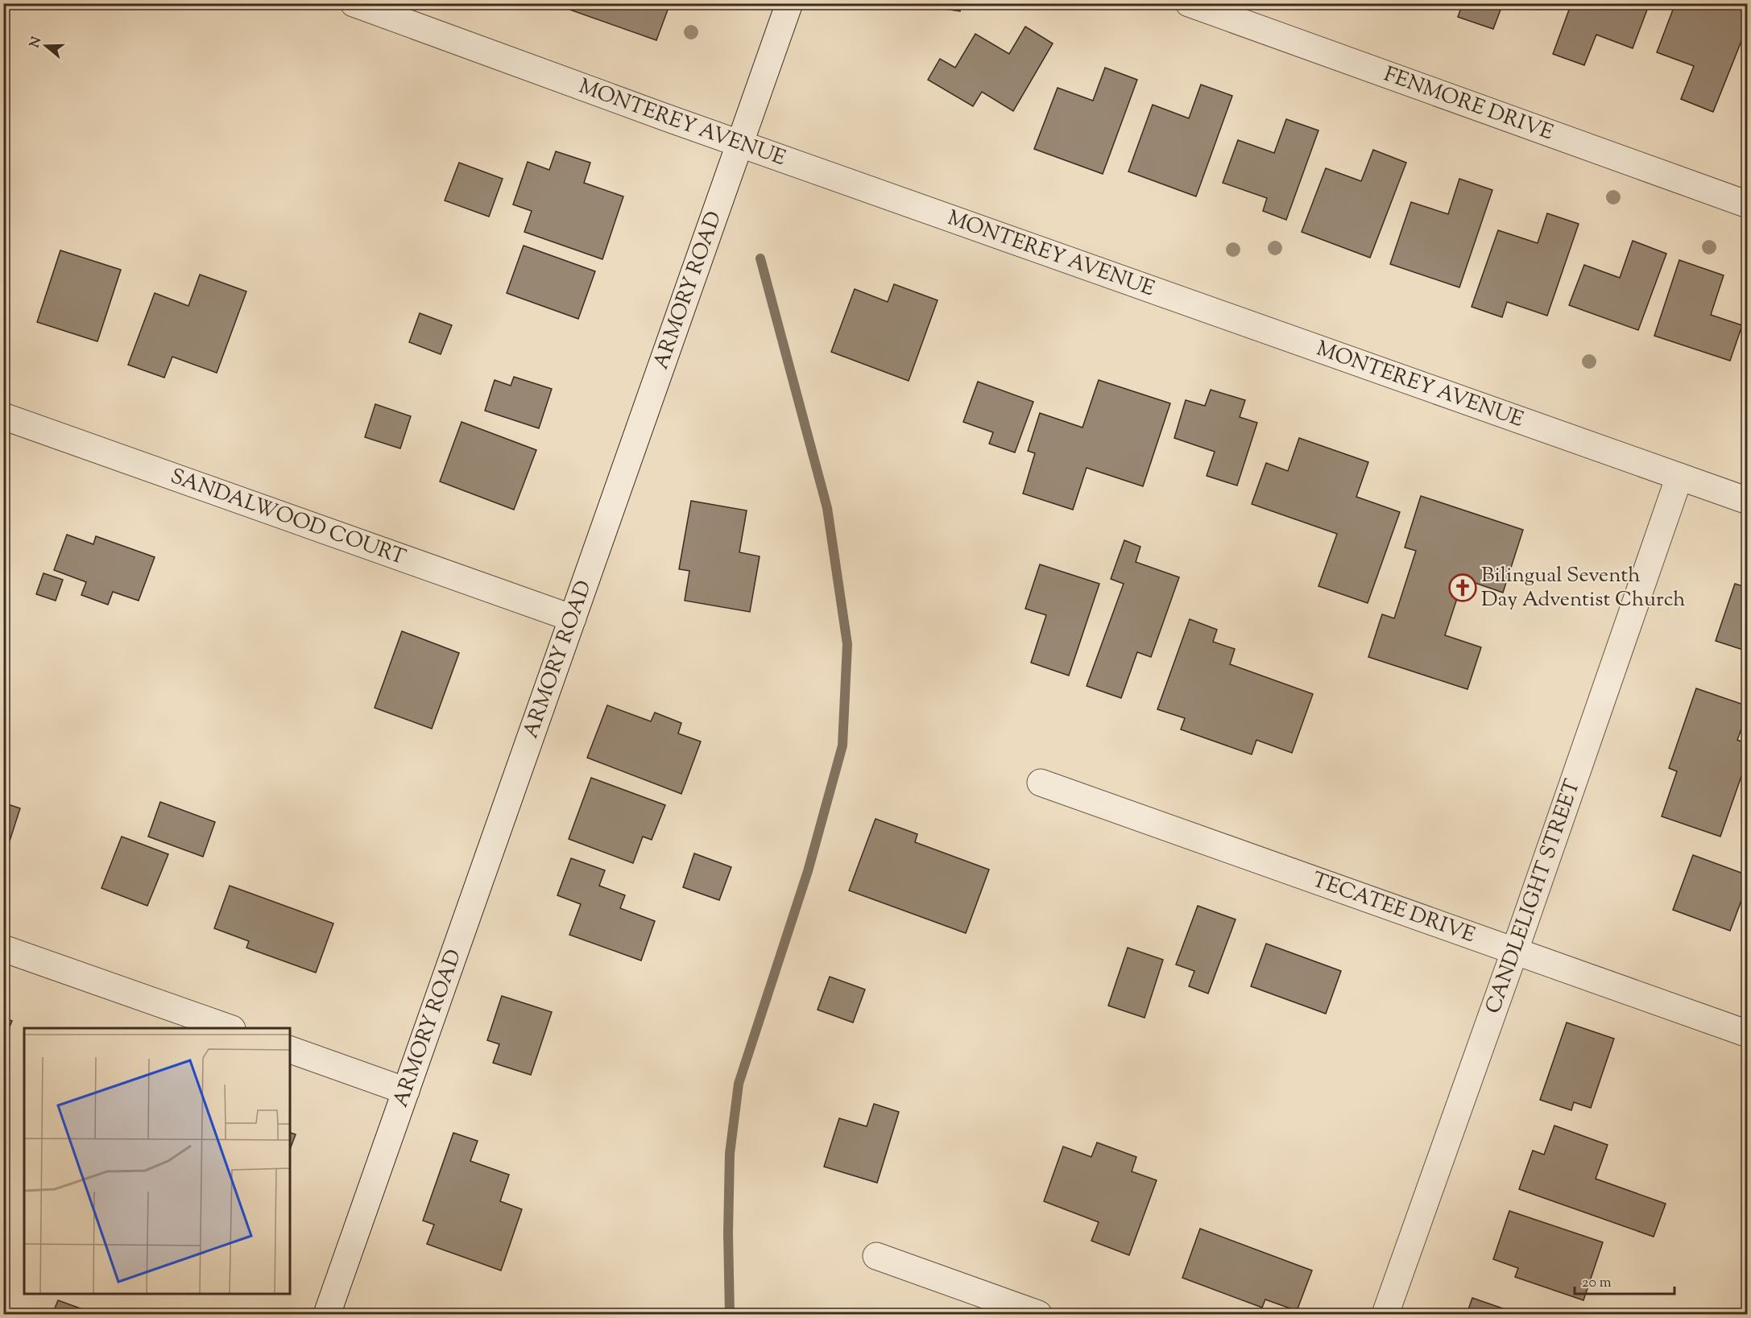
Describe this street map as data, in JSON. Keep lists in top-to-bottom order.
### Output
{
  "streets": {
    "street": [
      "FENMORE DRIVE",
      "MONTEREY AVENUE",
      "ARMORY ROAD",
      "SANDALWOOD COURT",
      "CANDLELIGHT STREET",
      "TECATEE DRIVE"
    ]
  },
  "crossings": [
    ["MONTEREY AVENUE", "ARMORY ROAD"],
    ["MONTEREY AVENUE", "CANDLELIGHT STREET"],
    ["ARMORY ROAD", "SANDALWOOD COURT"],
    ["CANDLELIGHT STREET", "TECATEE DRIVE"]
  ],
  "places": {
    "church": ["Bilingual Seventh Day Adventist Church"]
  },
  "scale_bar": "20 m",
  "north": "left"
}
